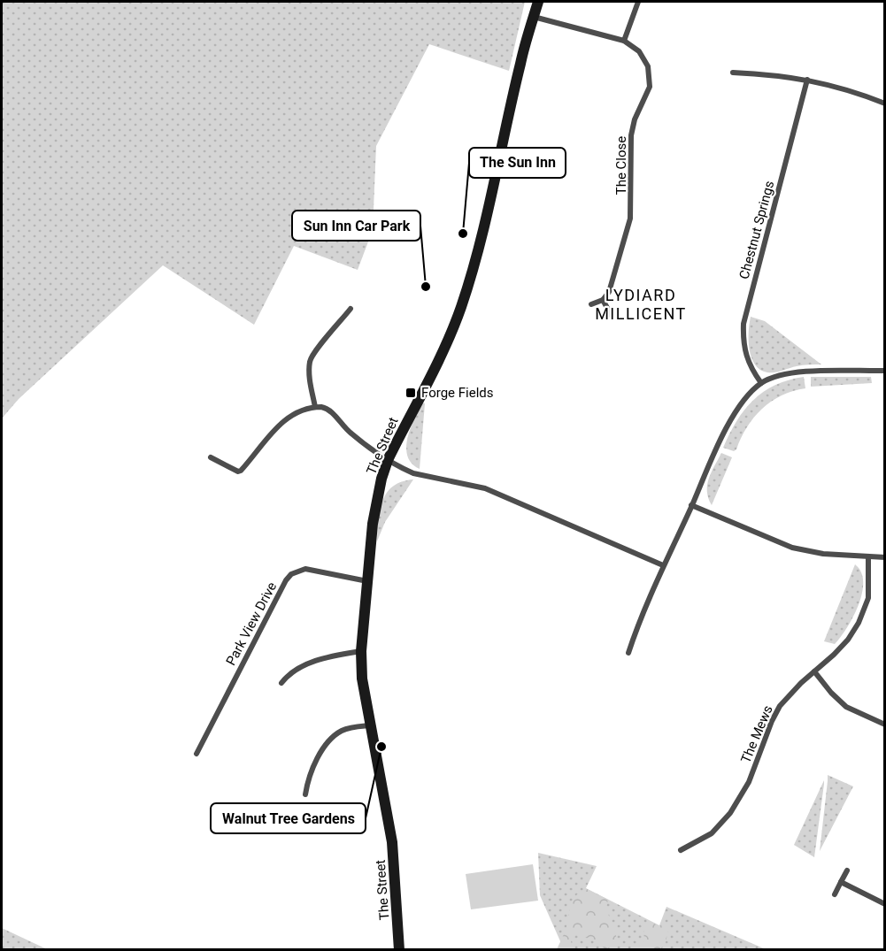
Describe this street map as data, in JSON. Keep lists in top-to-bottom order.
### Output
{
  "streets": {
    "street": [
      "The Close",
      "Chestnut Springs",
      "The Street",
      "Park View Drive",
      "The Mews"
    ]
  },
  "crossings": [
    ["The Close", "The Street"],
    ["The Street", "Park View Drive"]
  ],
  "districts": ["LYDIARD MILLICENT"],
  "places": {
    "other": ["The Sun Inn", "Sun Inn Car Park", "Walnut Tree Gardens"],
    "transit": ["Forge Fields"]
  }
}
